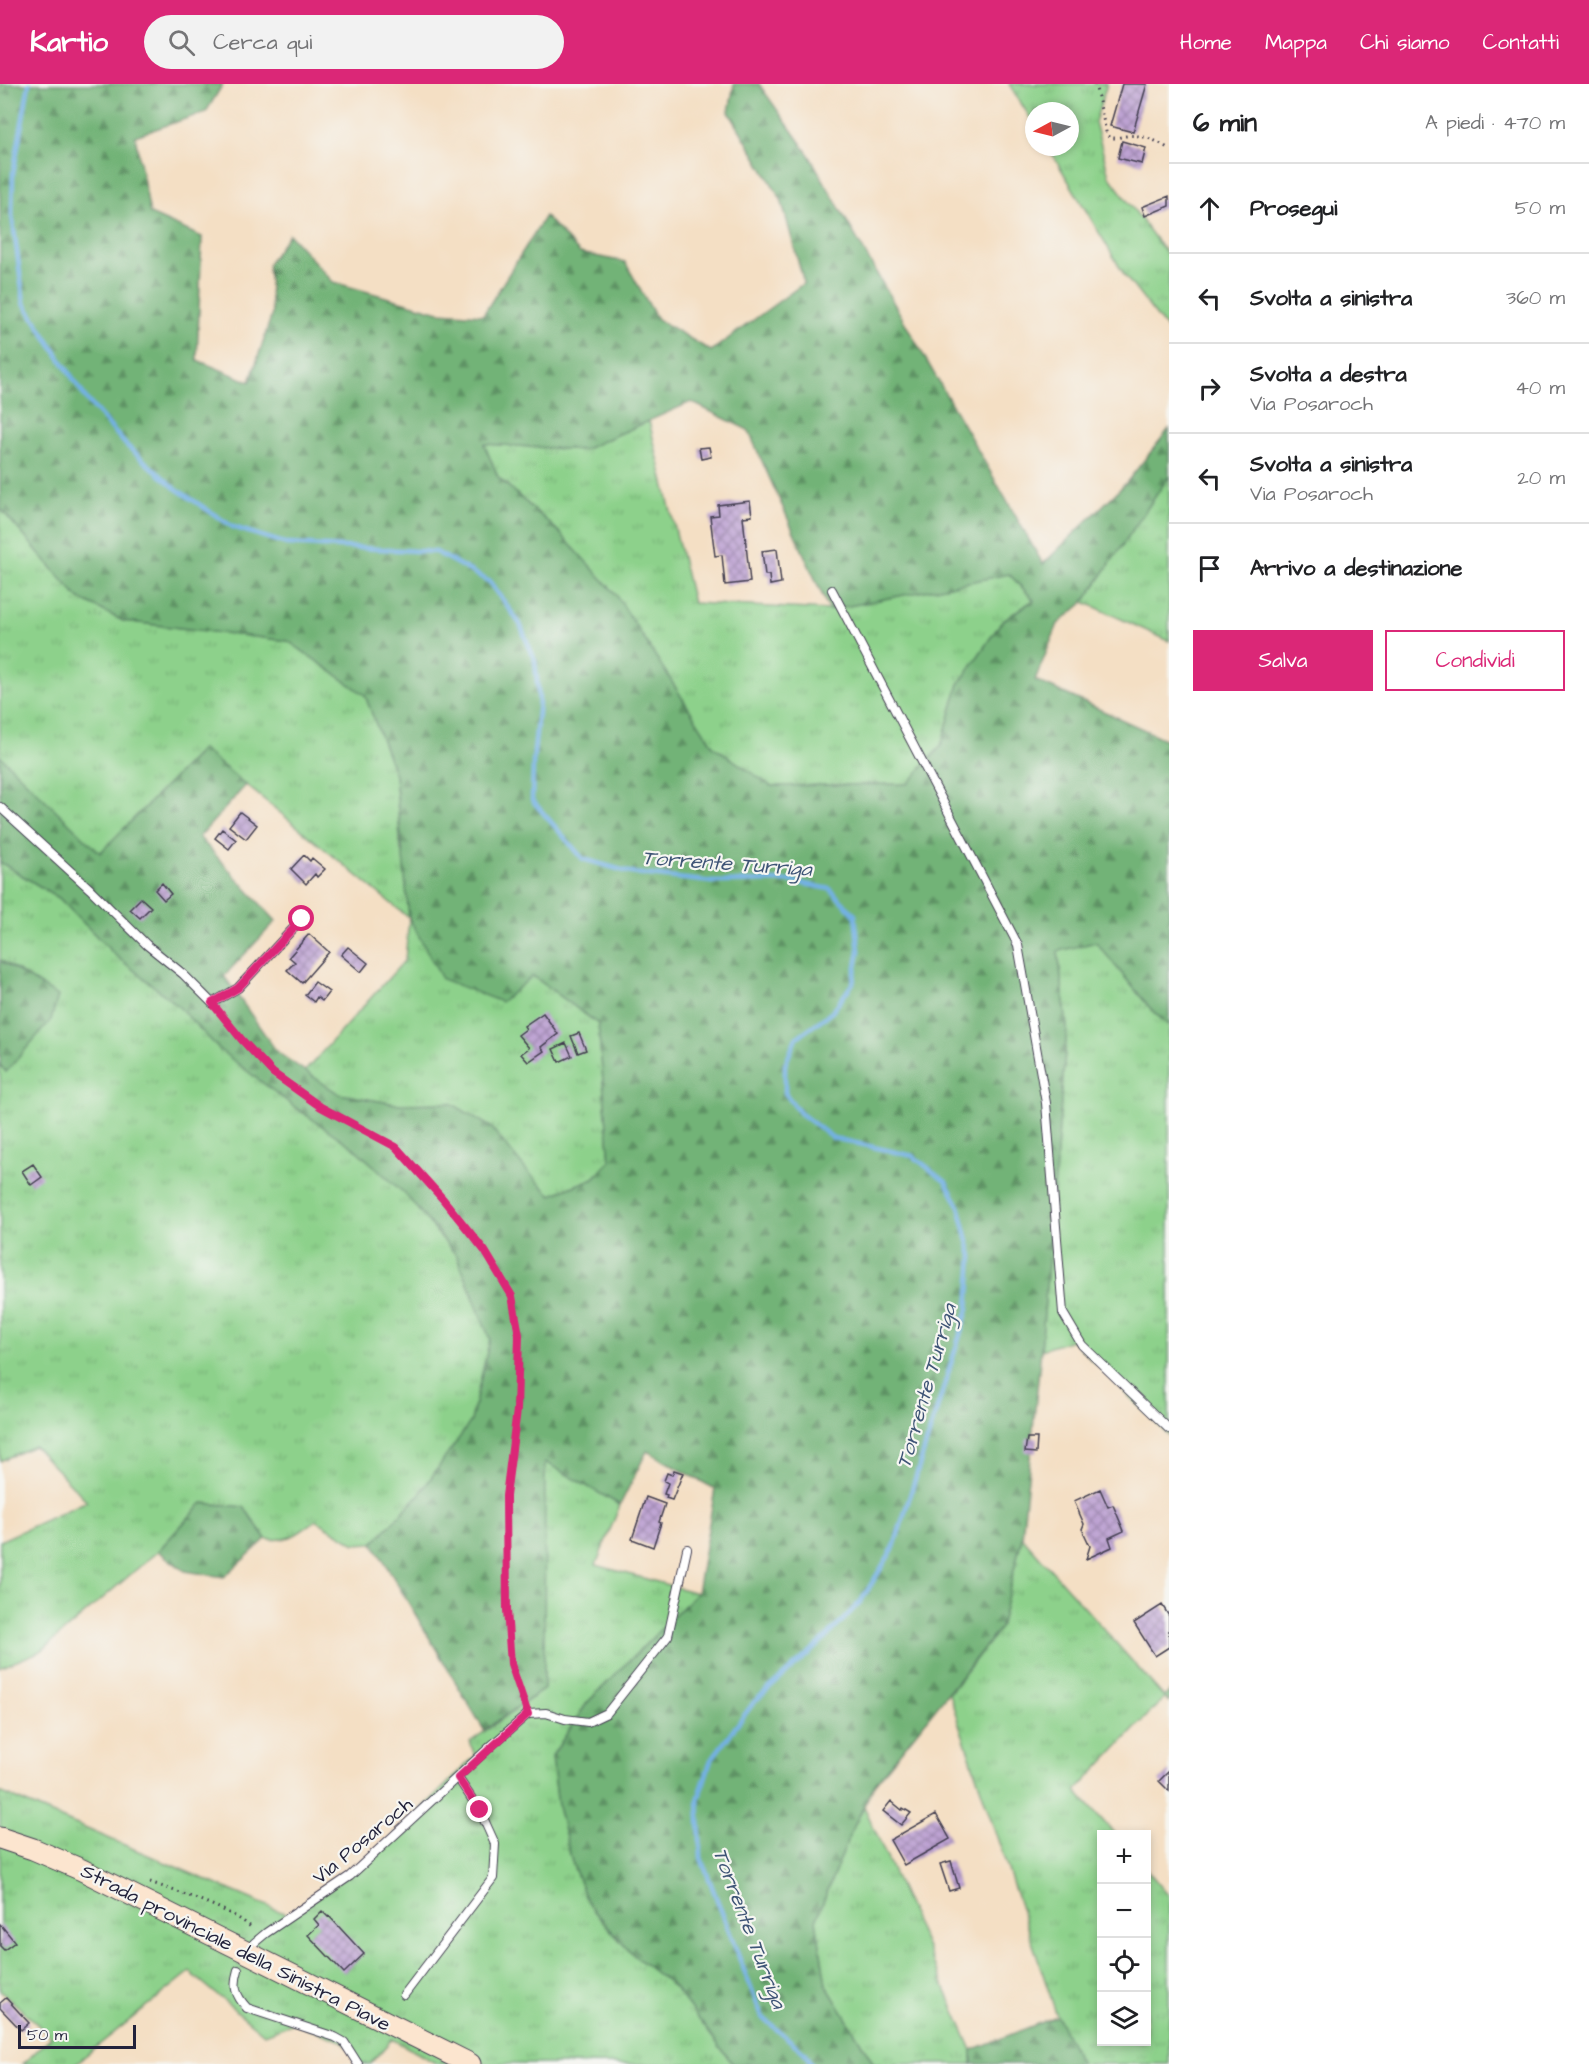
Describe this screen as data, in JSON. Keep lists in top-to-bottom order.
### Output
{
  "streets": {
    "main road": ["Strada provinciale della Sinistra Piave"],
    "lane": ["Via Posaroch"]
  },
  "water": ["Torrente Turriga"],
  "scale_bar": "50 m",
  "north": "left",
  "page": {
    "header": "Kartio",
    "search": "Cerca qui",
    "nav": [
      "Home",
      "Mappa",
      "Chi siamo",
      "Contatti"
    ],
    "heading": ["6 min", "A piedi · 470 m"],
    "list": [
      ["Prosegui", "50 m"],
      ["Svolta a sinistra", "360 m"],
      ["Svolta a destra", "Via Posaroch", "40 m"],
      ["Svolta a sinistra", "Via Posaroch", "20 m"],
      "Arrivo a destinazione"
    ],
    "buttons": ["Salva", "Condividi"],
    "map_buttons": ["+", "−"],
    "scale": "50 m"
  }
}
